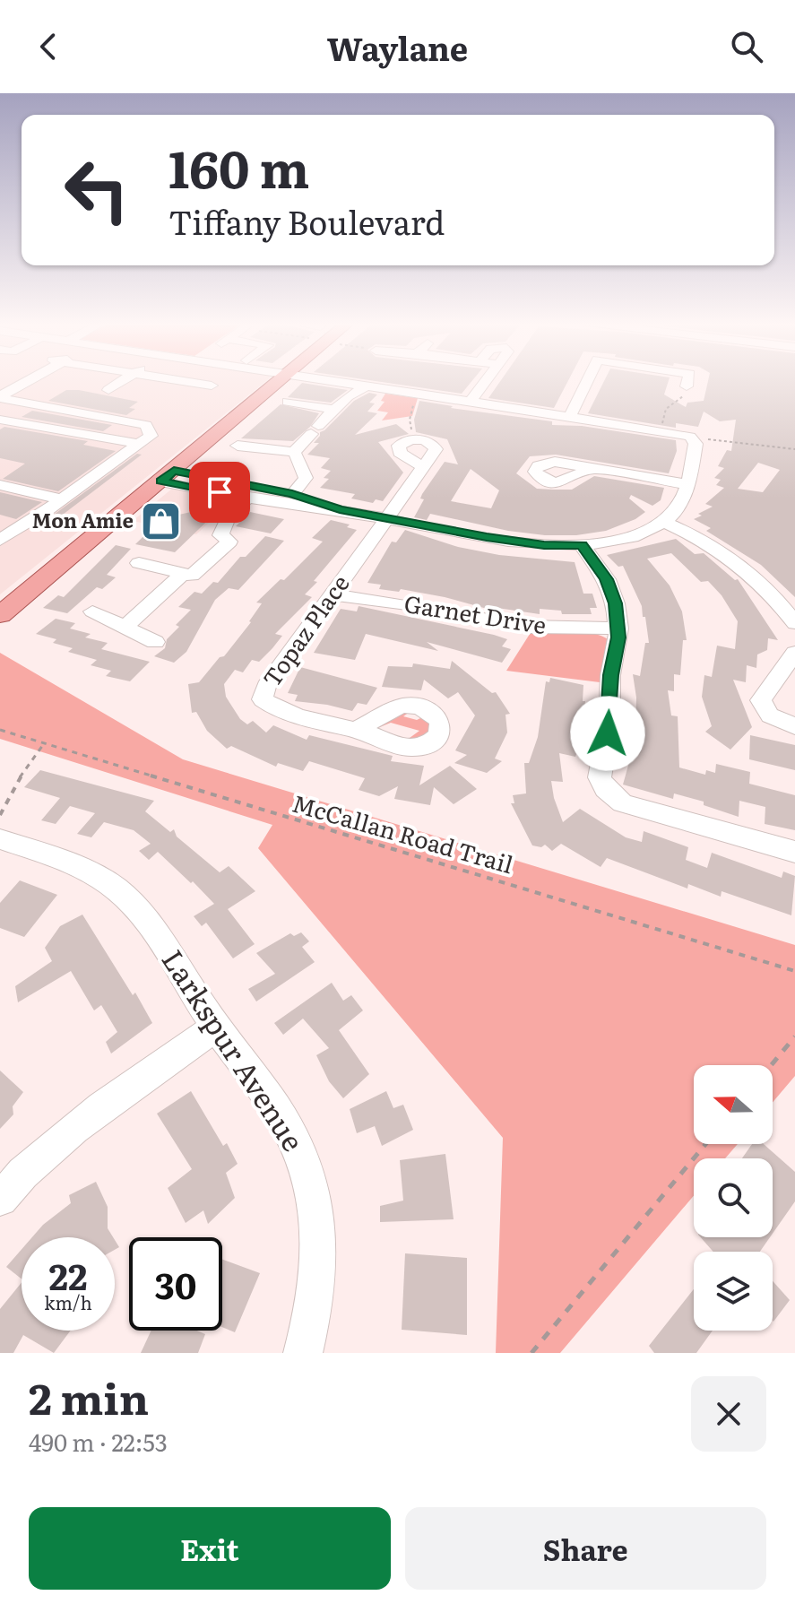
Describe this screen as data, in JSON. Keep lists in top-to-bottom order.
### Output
{
  "streets": {
    "street": ["Garnet Drive", "Topaz Place", "Larkspur Avenue"],
    "path": ["McCallan Road Trail"]
  },
  "crossings": [
    ["Garnet Drive", "Topaz Place"]
  ],
  "places": {
    "shop": ["Mon Amie"]
  },
  "north": "left",
  "page": {
    "header": "Waylane",
    "turn": ["160 m", "Tiffany Boulevard"],
    "speed": "22 km/h",
    "limit": "30",
    "heading": ["2 min", "490 m · 22:53"],
    "buttons": ["Exit", "Share"]
  }
}
